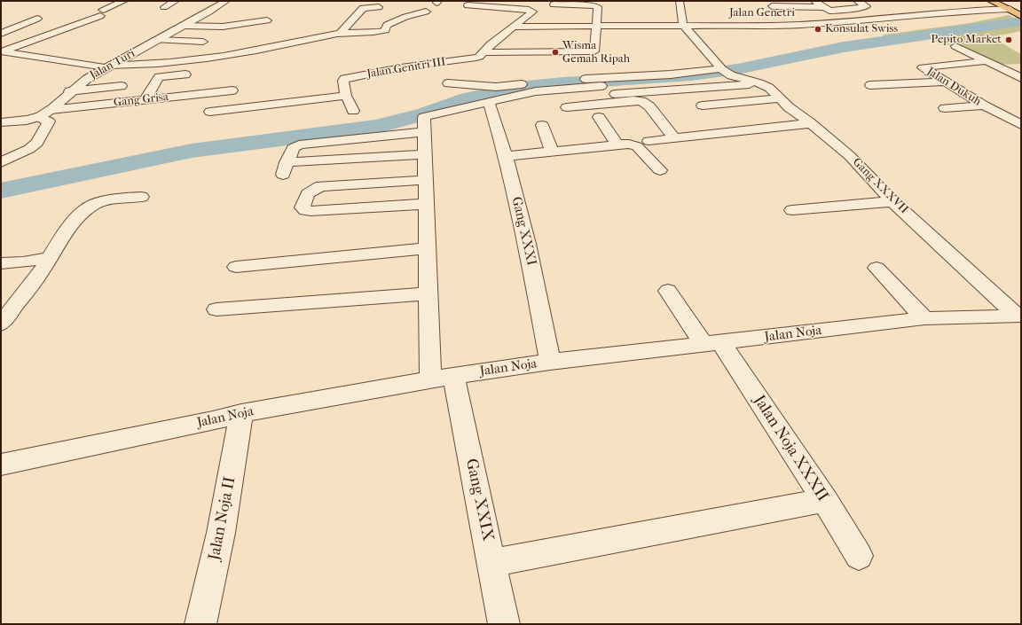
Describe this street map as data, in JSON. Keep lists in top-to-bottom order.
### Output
{
  "streets": {
    "street": [
      "Jalan Genetri",
      "Jalan Turi",
      "Jalan Genitri III",
      "Jalan Dukuh",
      "Gang Grisa",
      "Gang XXXVII",
      "Gang XXXI",
      "Jalan Noja",
      "Jalan Noja XXXII",
      "Gang XXIX",
      "Jalan Noja II"
    ]
  },
  "crossings": [
    ["Jalan Genetri", "Jalan Genitri III"],
    ["Jalan Turi", "Gang Grisa"],
    ["Gang XXXVII", "Jalan Noja"],
    ["Gang XXXI", "Jalan Noja"],
    ["Gang XXXI", "Gang XXIX"],
    ["Jalan Noja", "Jalan Noja XXXII"],
    ["Jalan Noja", "Gang XXIX"],
    ["Jalan Noja", "Jalan Noja II"]
  ],
  "places": ["Konsulat Swiss", "Pepito Market", "Wisma Gemah Ripah"]
}
